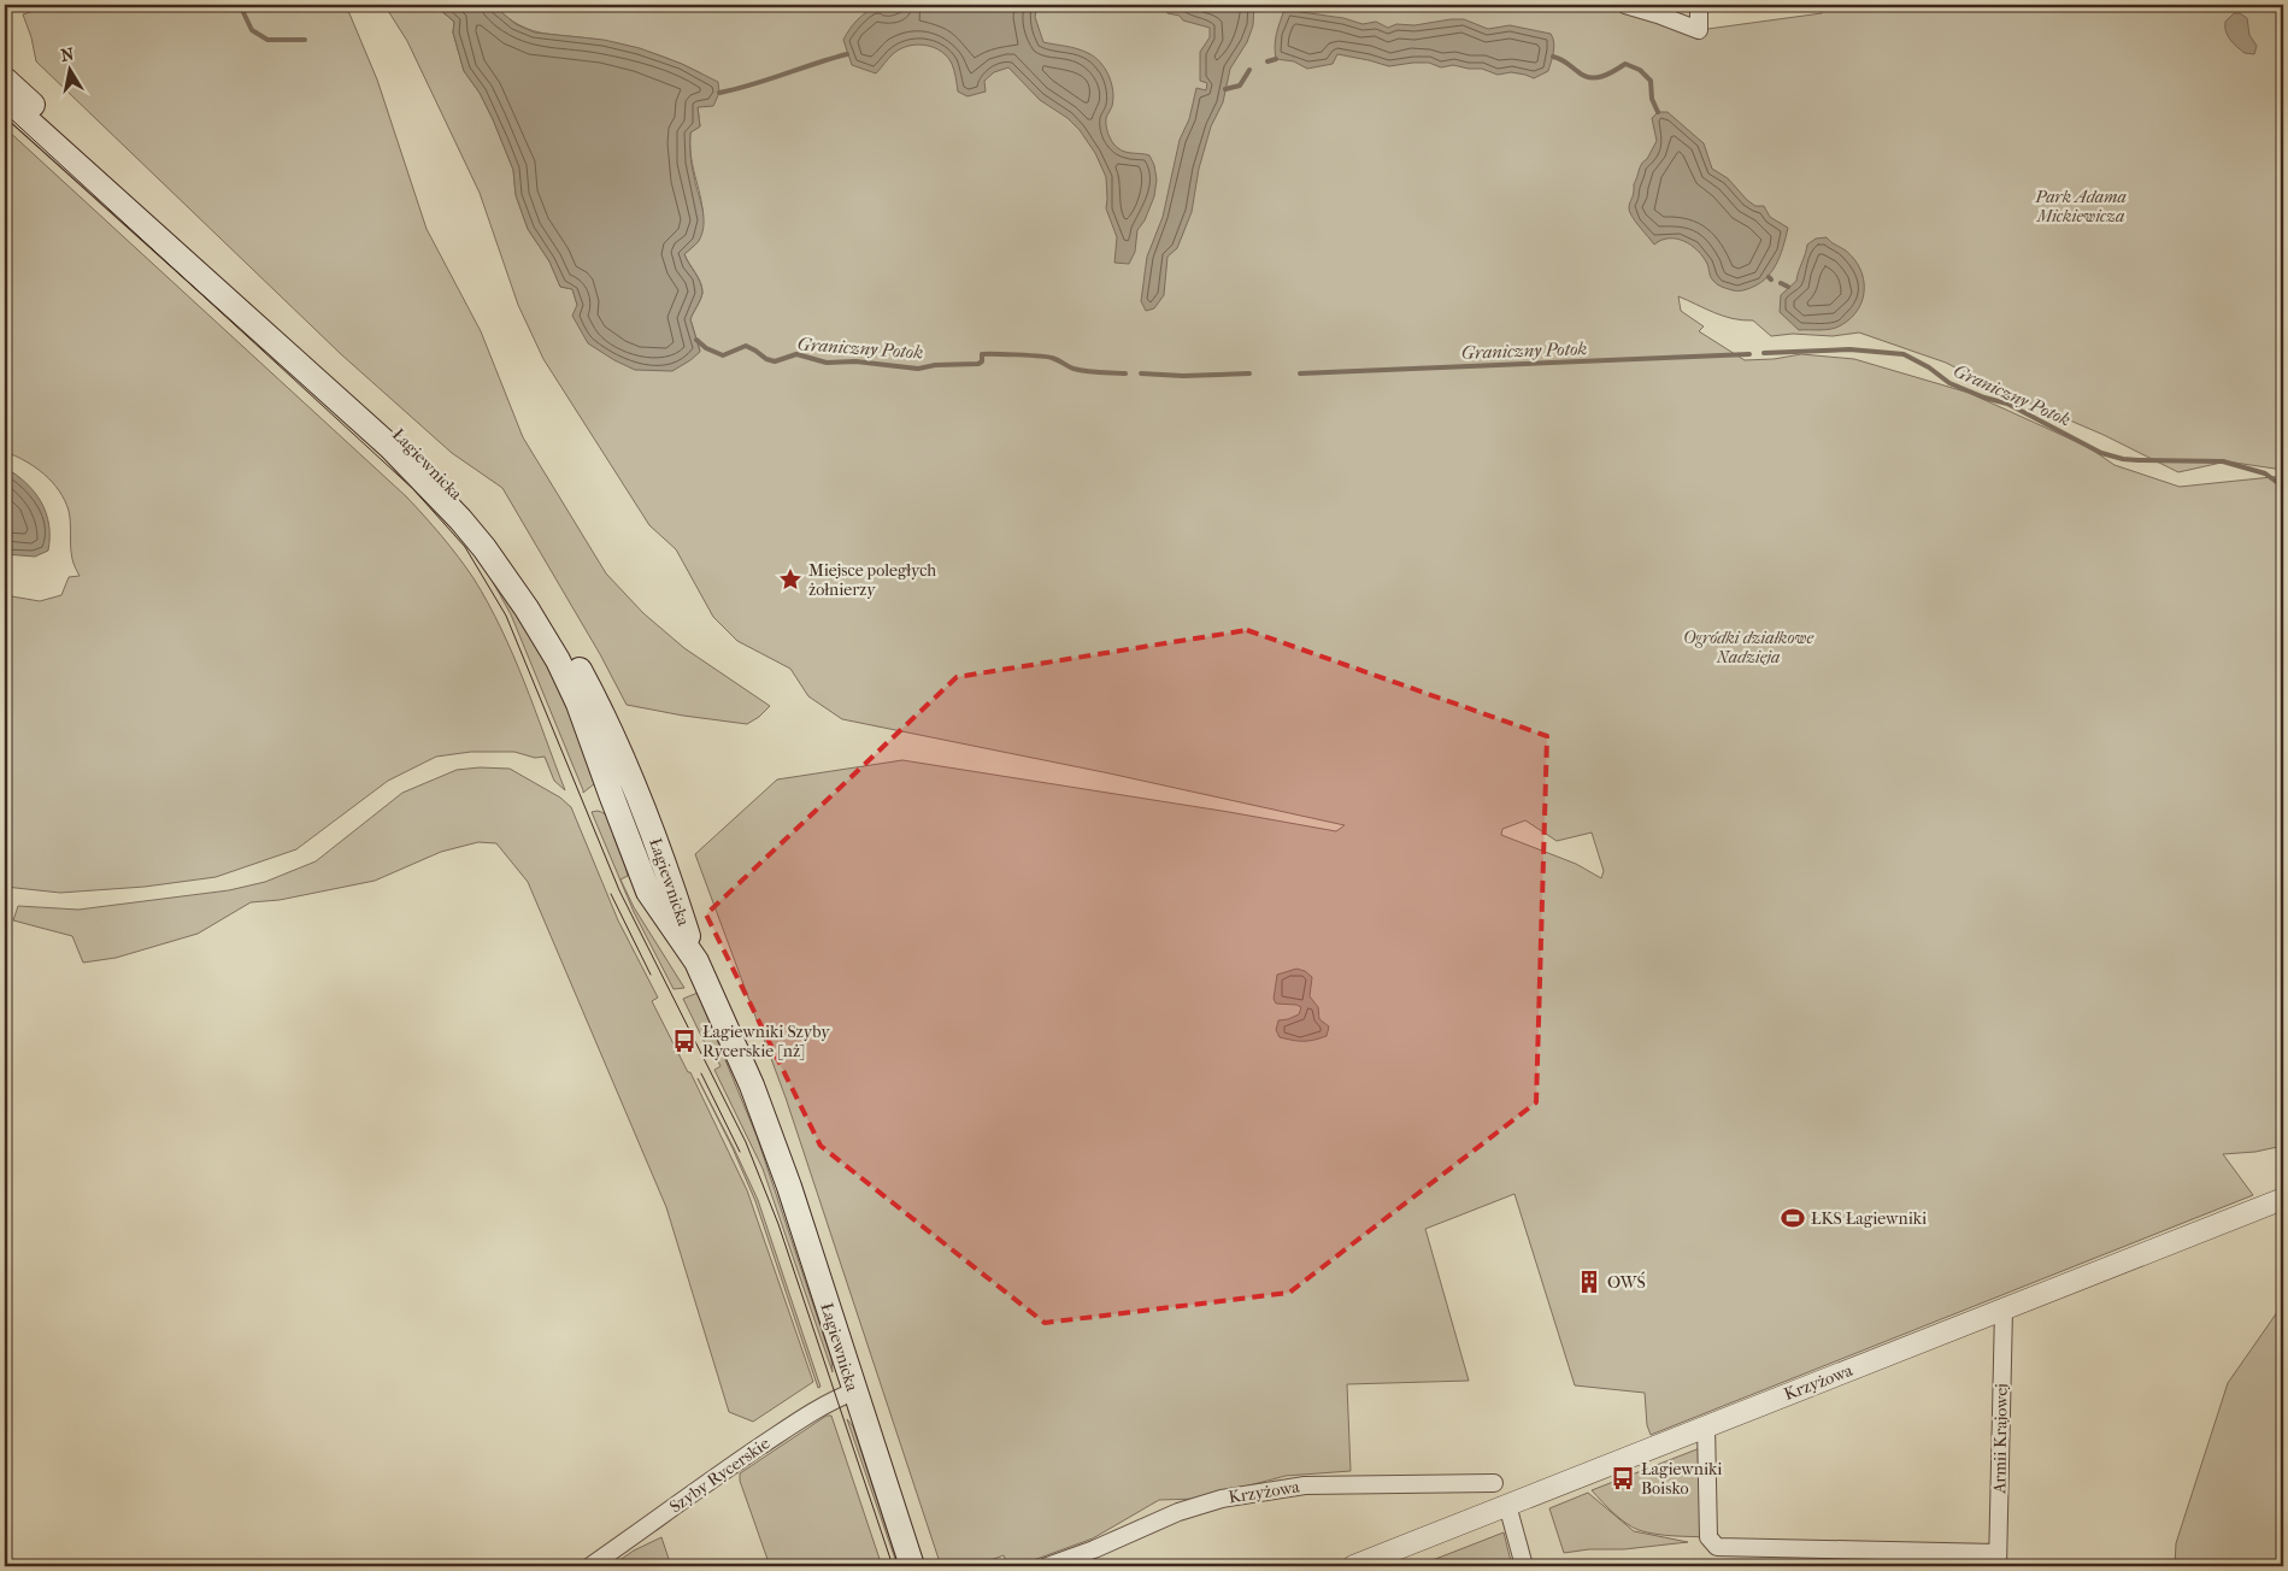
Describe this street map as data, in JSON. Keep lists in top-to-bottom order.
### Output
{
  "streets": {
    "main road": ["Łagiewnicka"],
    "street": ["Krzyżowa", "Armii Krajowej", "Szyby Rycerskie"]
  },
  "crossings": [
    ["Łagiewnicka", "Szyby Rycerskie"],
    ["Krzyżowa", "Armii Krajowej"]
  ],
  "water": ["Graniczny Potok"],
  "parks": ["Park Adama Mickiewicza", "Ogródki działkowe Nadzieja"],
  "places": {
    "place": ["Miejsce poległych żołnierzy"],
    "bus stop": ["Łagiewniki Szyby Rycerskie [nż]", "Łagiewniki Boisko"],
    "sports": ["ŁKS Łagiewniki"],
    "building": ["OWŚ"]
  },
  "north": "top"
}
